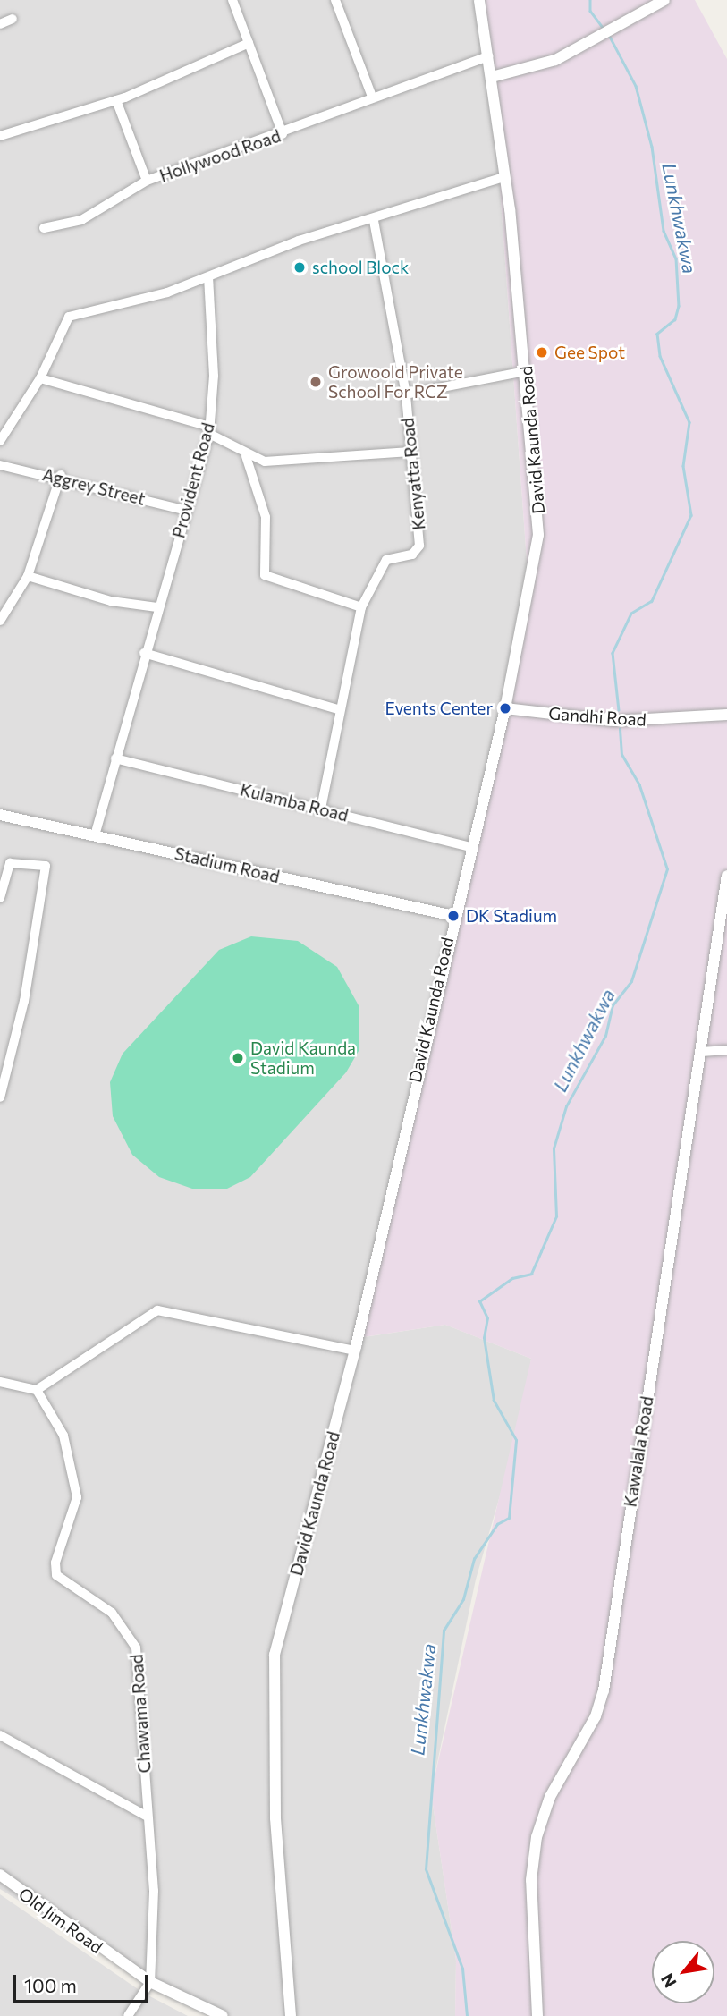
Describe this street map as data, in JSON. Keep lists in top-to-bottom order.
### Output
{
  "streets": {
    "street": [
      "Hollywood Road",
      "David Kaunda Road",
      "Kenyatta Road",
      "Provident Road",
      "Aggrey Street",
      "Gandhi Road",
      "Kulamba Road",
      "Stadium Road",
      "Kawalala Road",
      "Chawama Road",
      "Old Jim Road"
    ]
  },
  "crossings": [
    ["Hollywood Road", "David Kaunda Road"],
    ["David Kaunda Road", "Gandhi Road"],
    ["David Kaunda Road", "Kulamba Road"],
    ["David Kaunda Road", "Stadium Road"],
    ["Kenyatta Road", "Kulamba Road"],
    ["Provident Road", "Aggrey Street"],
    ["Provident Road", "Kulamba Road"],
    ["Provident Road", "Stadium Road"],
    ["Chawama Road", "Old Jim Road"]
  ],
  "water": ["Lunkhwakwa"],
  "places": [
    "school Block",
    "Gee Spot",
    "Growoold Private School For RCZ",
    "Events Center",
    "DK Stadium",
    "David Kaunda Stadium"
  ],
  "scale_bar": "100 m",
  "north": "bottom left"
}
